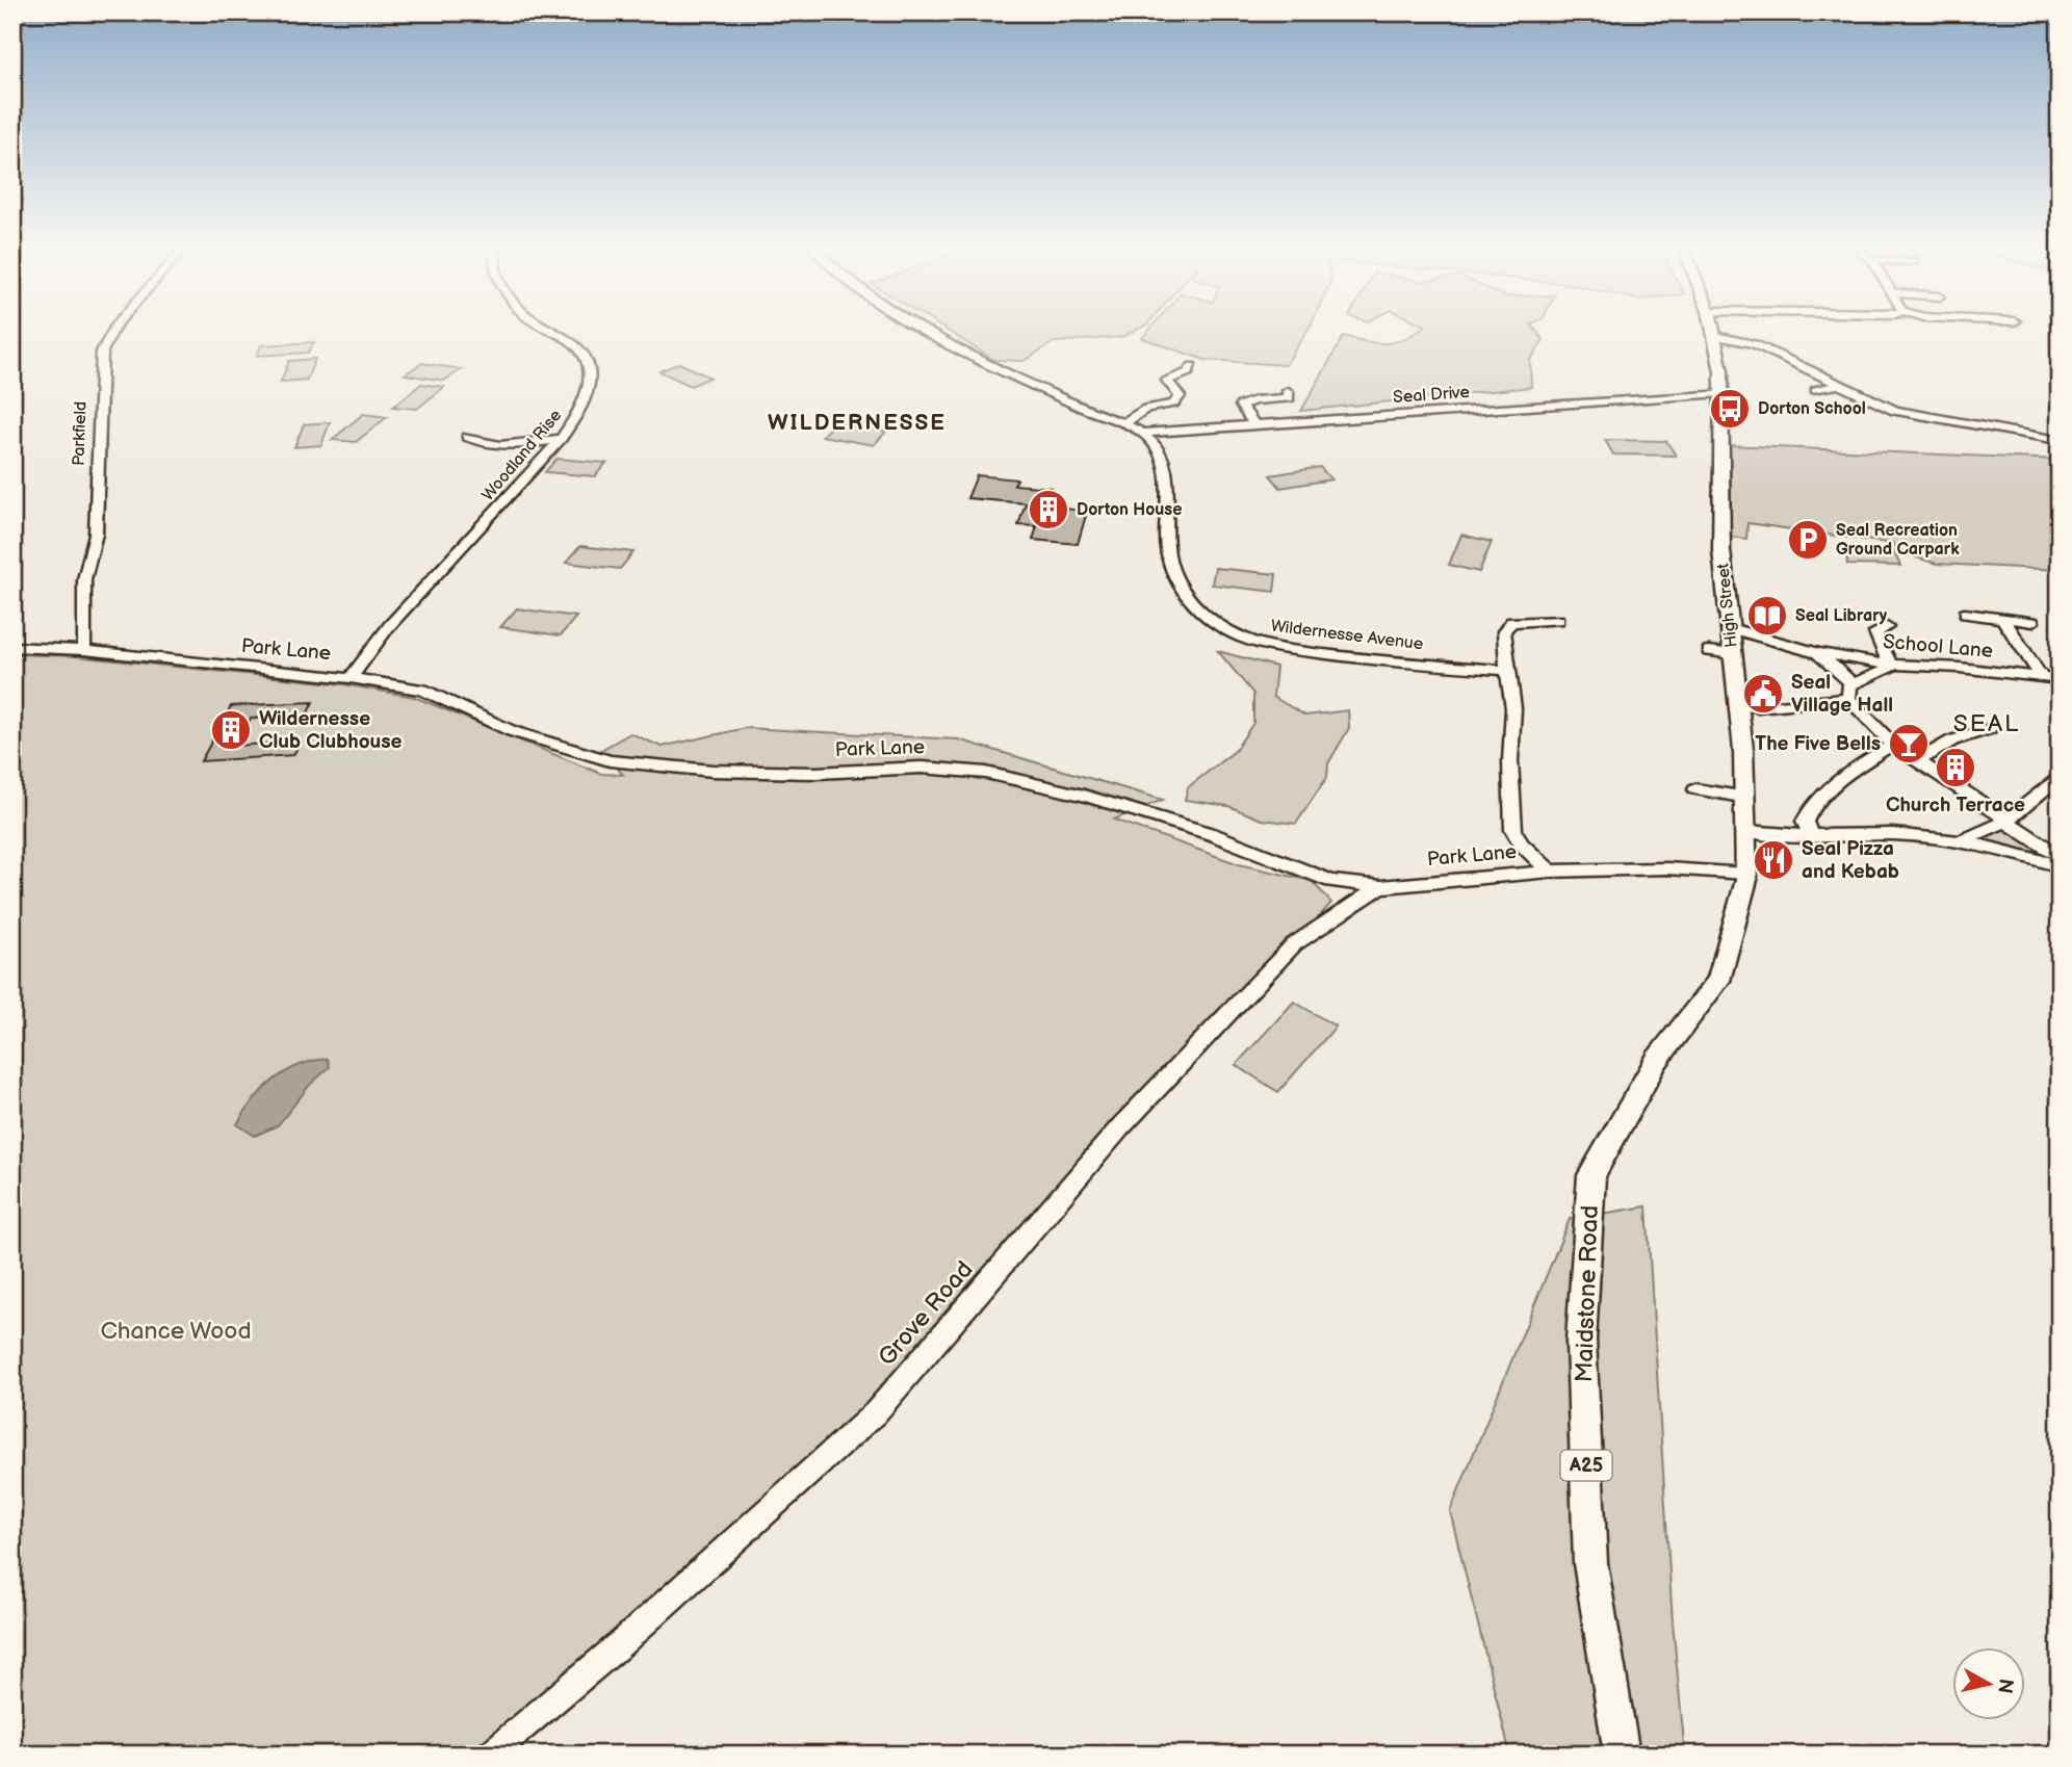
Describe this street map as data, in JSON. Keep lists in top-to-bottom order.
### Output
{
  "streets": {
    "highway": ["High Street", "Maidstone Road", "A25"],
    "street": [
      "Seal Drive",
      "Parkfield",
      "Woodland Rise",
      "Wildernesse Avenue",
      "School Lane",
      "Park Lane",
      "Grove Road"
    ]
  },
  "crossings": [
    ["Seal Drive", "High Street"],
    ["Seal Drive", "Wildernesse Avenue"],
    ["Parkfield", "Park Lane"],
    ["Woodland Rise", "Park Lane"],
    ["High Street", "School Lane"],
    ["High Street", "Park Lane"],
    ["High Street", "Maidstone Road"],
    ["Park Lane", "Maidstone Road"],
    ["Park Lane", "Grove Road"]
  ],
  "districts": ["WILDERNESSE", "SEAL"],
  "parks": ["Chance Wood"],
  "places": {
    "bus stop": ["Dorton School"],
    "building": ["Dorton House", "Wildernesse Club Clubhouse", "Church Terrace"],
    "parking": ["Seal Recreation Ground Carpark"],
    "library": ["Seal Library"],
    "public building": ["Seal Village Hall"],
    "bar": ["The Five Bells"],
    "restaurant": ["Seal Pizza and Kebab"]
  },
  "north": "right"
}
